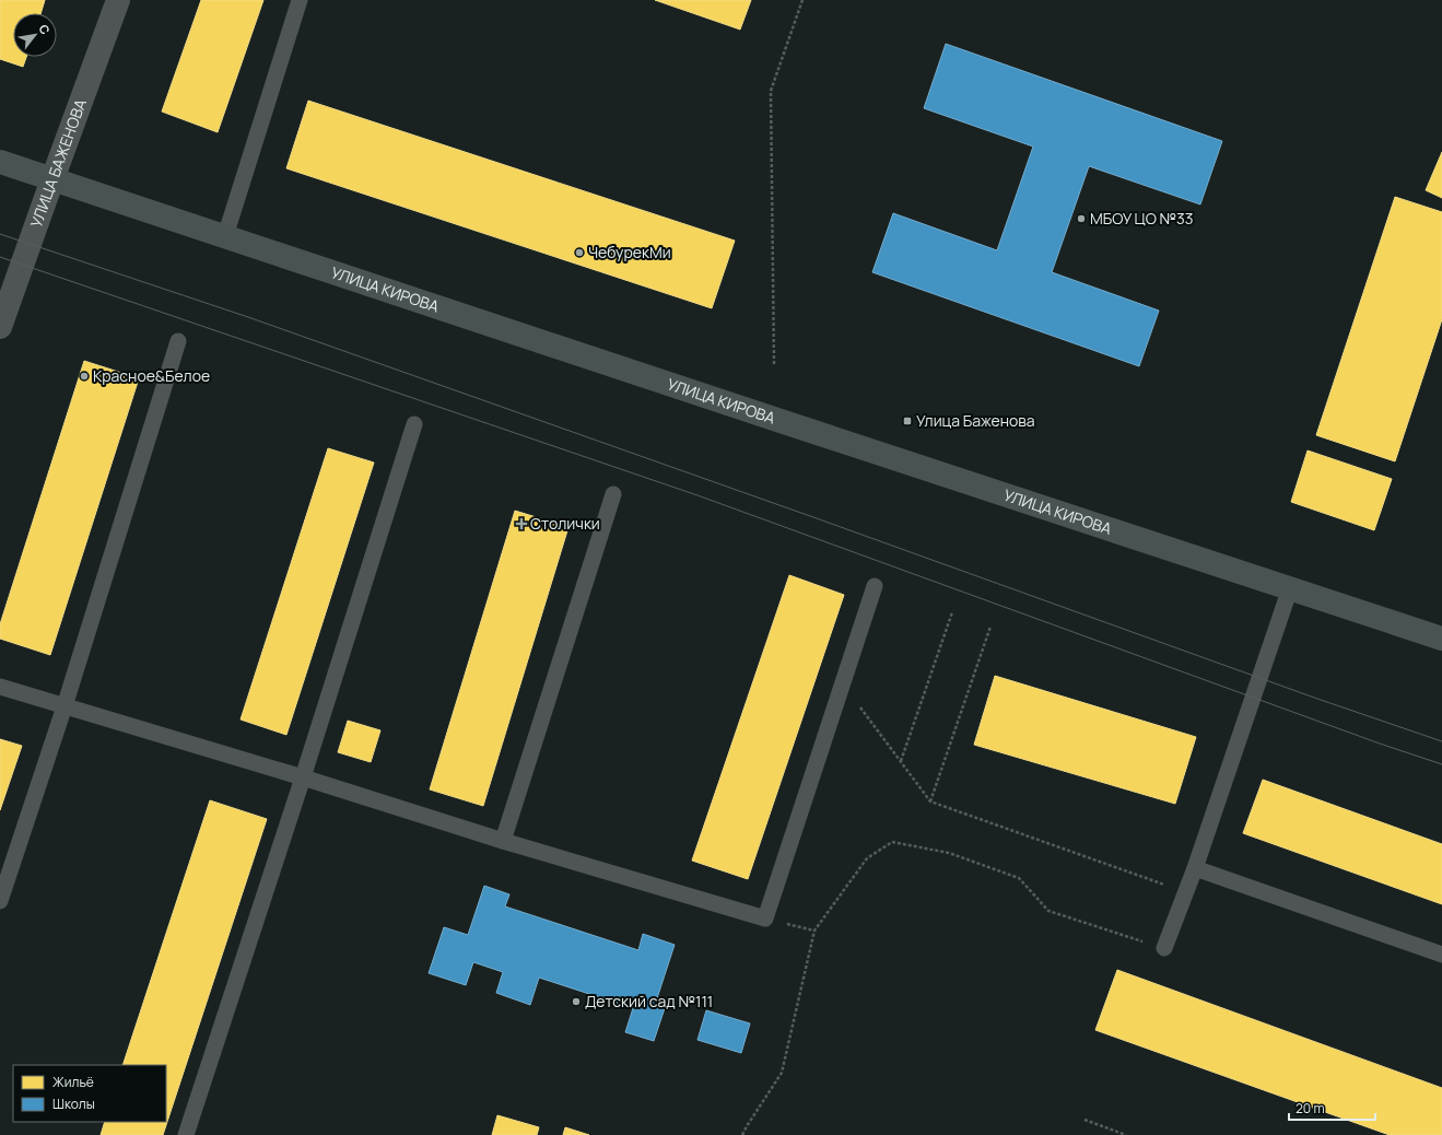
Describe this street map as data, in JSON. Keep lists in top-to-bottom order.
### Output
{
  "streets": {
    "street": ["УЛИЦА БАЖЕНОВА", "УЛИЦА КИРОВА"]
  },
  "crossings": [
    ["УЛИЦА БАЖЕНОВА", "УЛИЦА КИРОВА"]
  ],
  "places": {
    "other": [
      "МБОУ ЦО №33",
      "ЧебурекМи",
      "Красное&Белое",
      "Детский сад №111"
    ],
    "transit": ["Улица Баженова"],
    "health": ["Столички"]
  },
  "legend": ["Жильё", "Школы"],
  "scale_bar": "20 m",
  "north": "top right"
}
